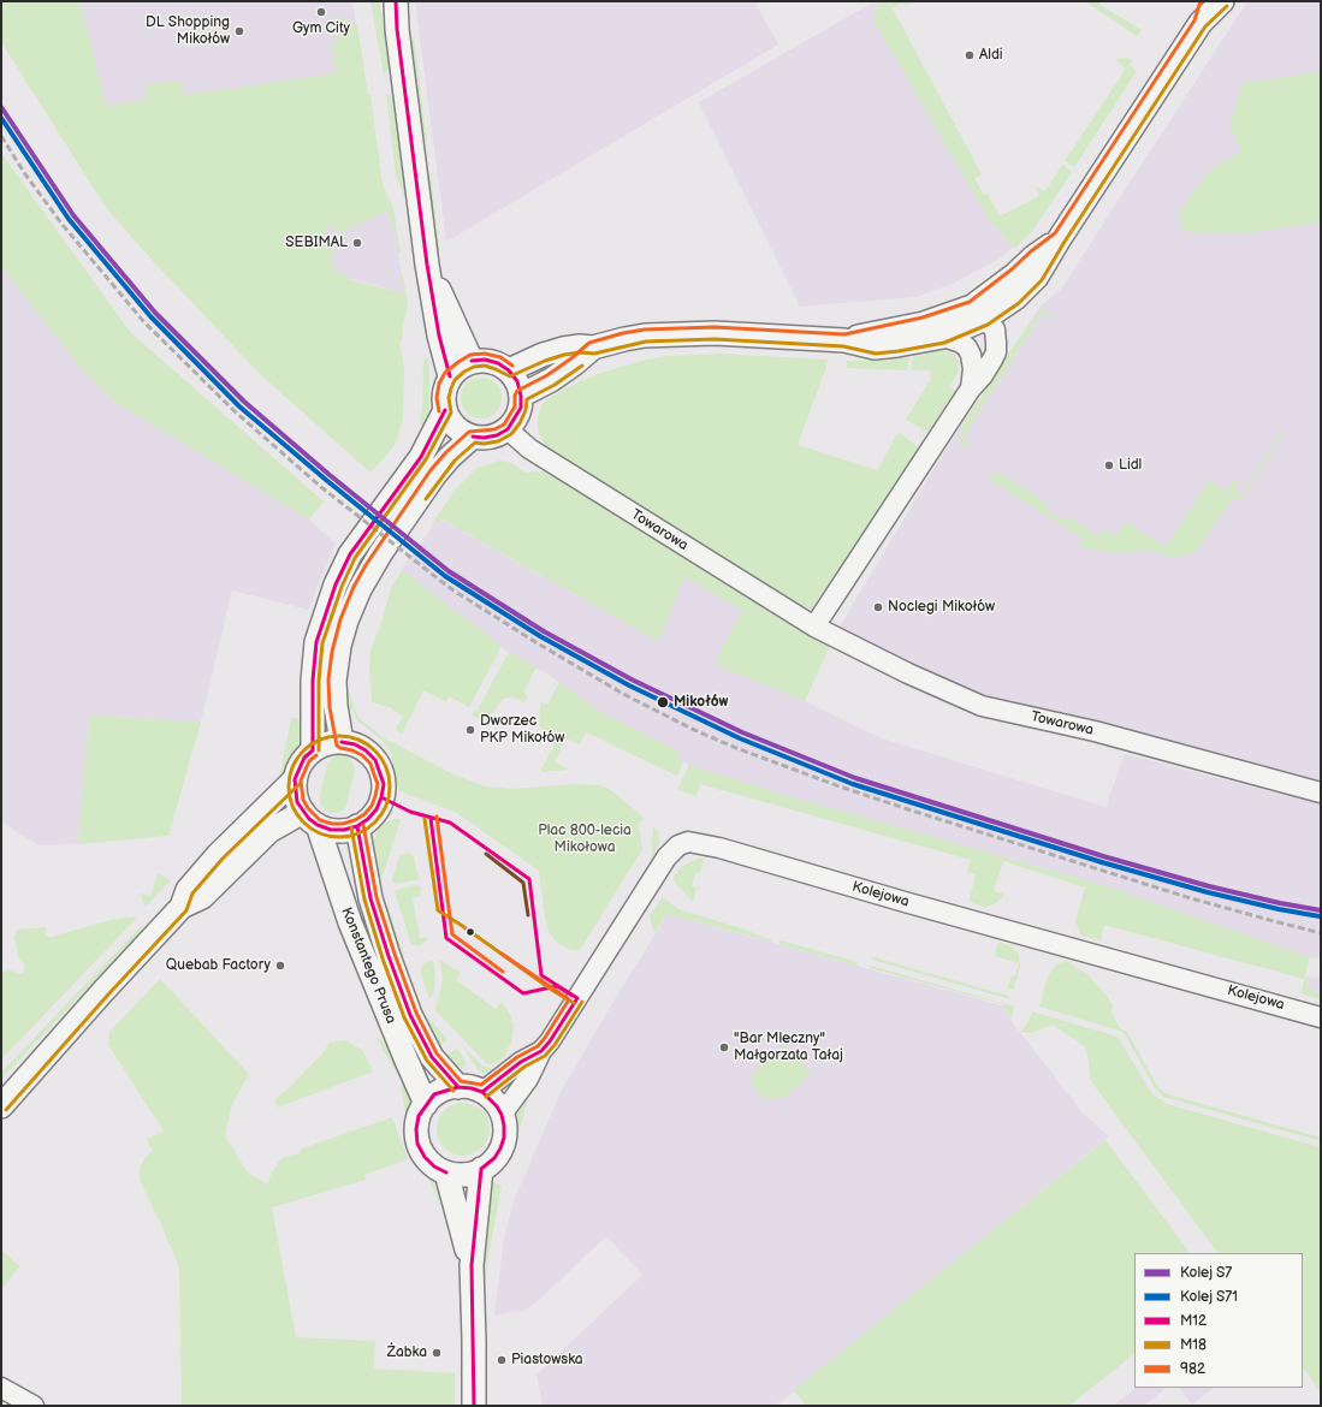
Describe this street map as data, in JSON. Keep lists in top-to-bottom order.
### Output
{
  "streets": {
    "street": ["Towarowa", "Kolejowa", "Konstantego Prusa"]
  },
  "crossings": [
    ["Kolejowa", "Konstantego Prusa"]
  ],
  "parks": ["Plac 800-lecia Mikołowa"],
  "places": [
    "Gym City",
    "DL Shopping Mikołów",
    "Aldi",
    "SEBIMAL",
    "Lidl",
    "Noclegi Mikołów",
    "Mikołów",
    "Dworzec PKP Mikołów",
    "Quebab Factory",
    "\"Bar Mleczny\" Małgorzata Tałaj",
    "Żabka",
    "Piastowska"
  ],
  "lines": [
    "transit line M12",
    "transit line 982",
    "transit line M18",
    "rail line S7",
    "rail line S71"
  ],
  "legend": [
    "Kolej S7",
    "Kolej S71",
    "M12",
    "M18",
    "982"
  ]
}
